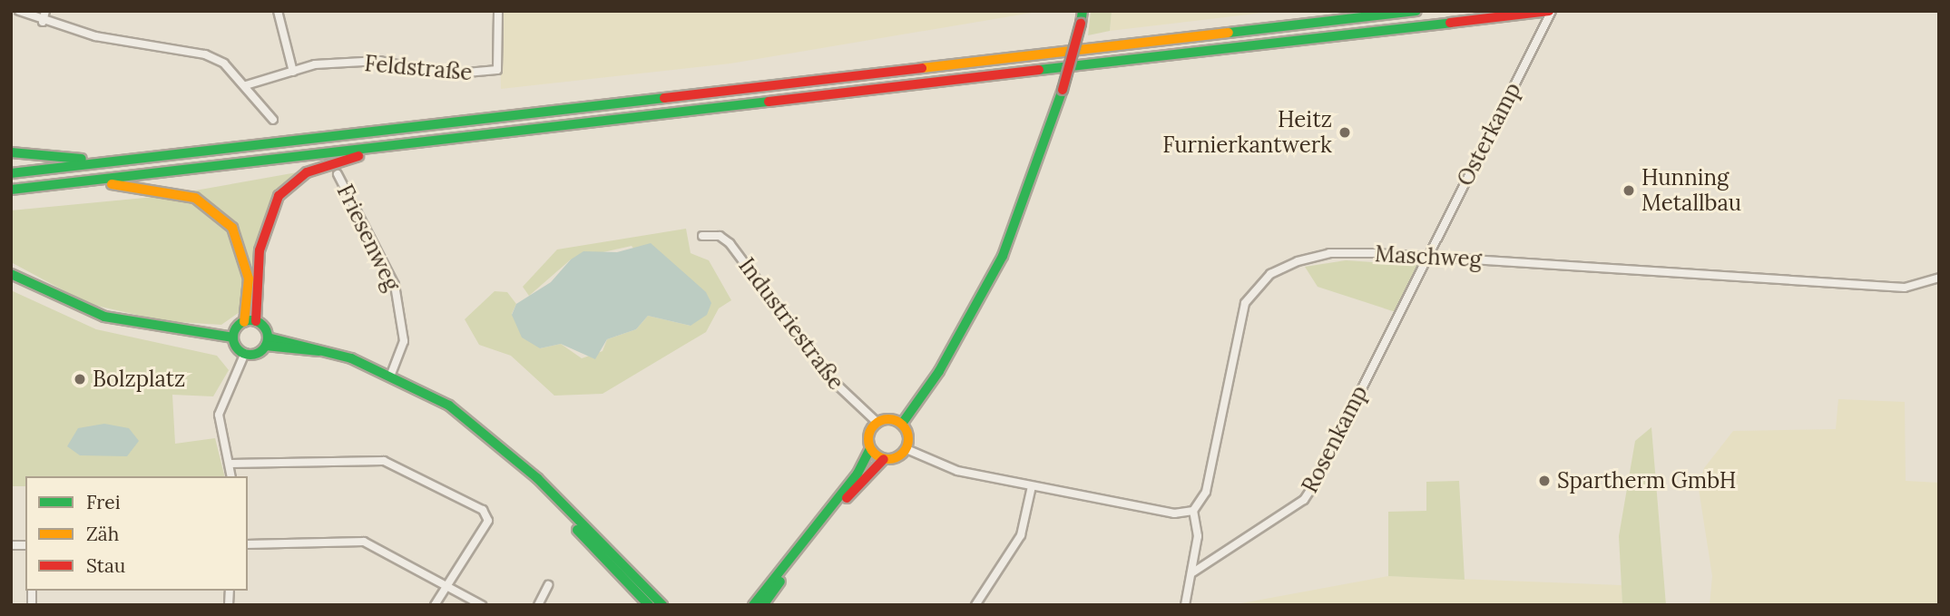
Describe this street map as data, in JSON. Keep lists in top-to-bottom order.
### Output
{
  "streets": {
    "street": [
      "Feldstraße",
      "Osterkamp",
      "Friesenweg",
      "Maschweg",
      "Industriestraße",
      "Rosenkamp"
    ]
  },
  "crossings": [
    ["Osterkamp", "Maschweg"],
    ["Osterkamp", "Rosenkamp"],
    ["Maschweg", "Rosenkamp"]
  ],
  "places": [
    "Heitz Furnierkantwerk",
    "Hunning Metallbau",
    "Bolzplatz",
    "Spartherm GmbH"
  ],
  "legend": ["Frei", "Zäh", "Stau"]
}
